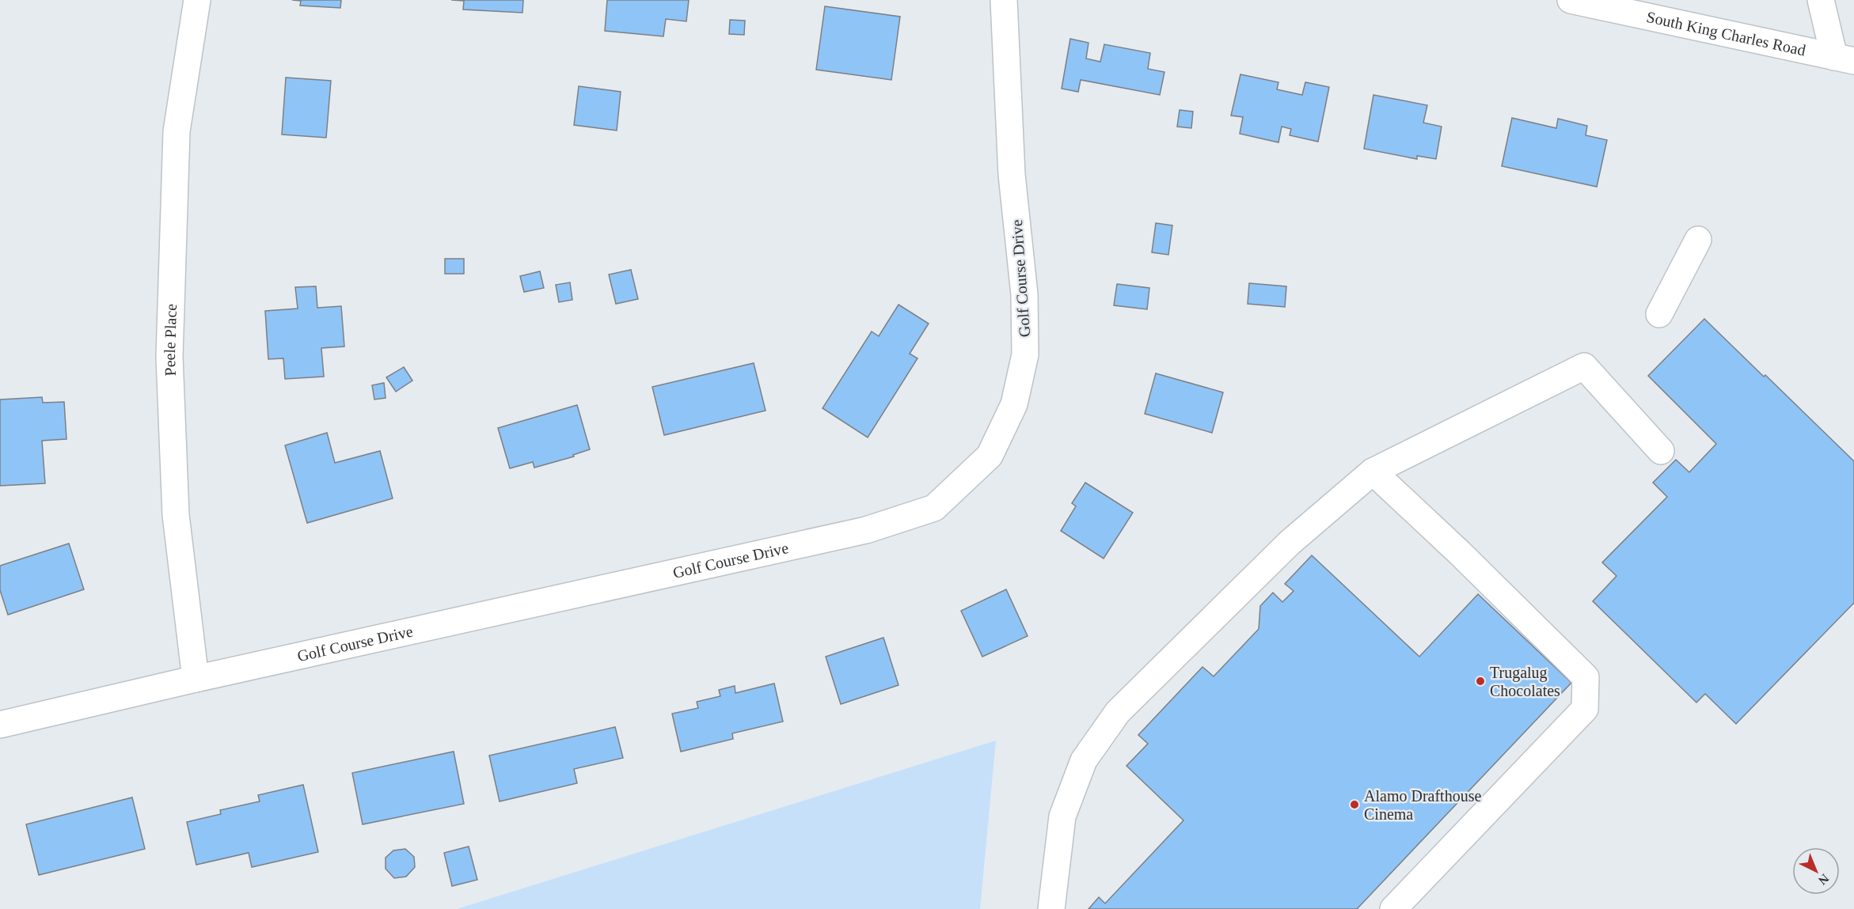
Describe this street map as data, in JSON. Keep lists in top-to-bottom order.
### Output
{
  "streets": {
    "street": ["South King Charles Road", "Golf Course Drive", "Peele Place"]
  },
  "crossings": [
    ["Golf Course Drive", "Peele Place"]
  ],
  "places": ["Trugalug Chocolates", "Alamo Drafthouse Cinema"],
  "north": "bottom right"
}
